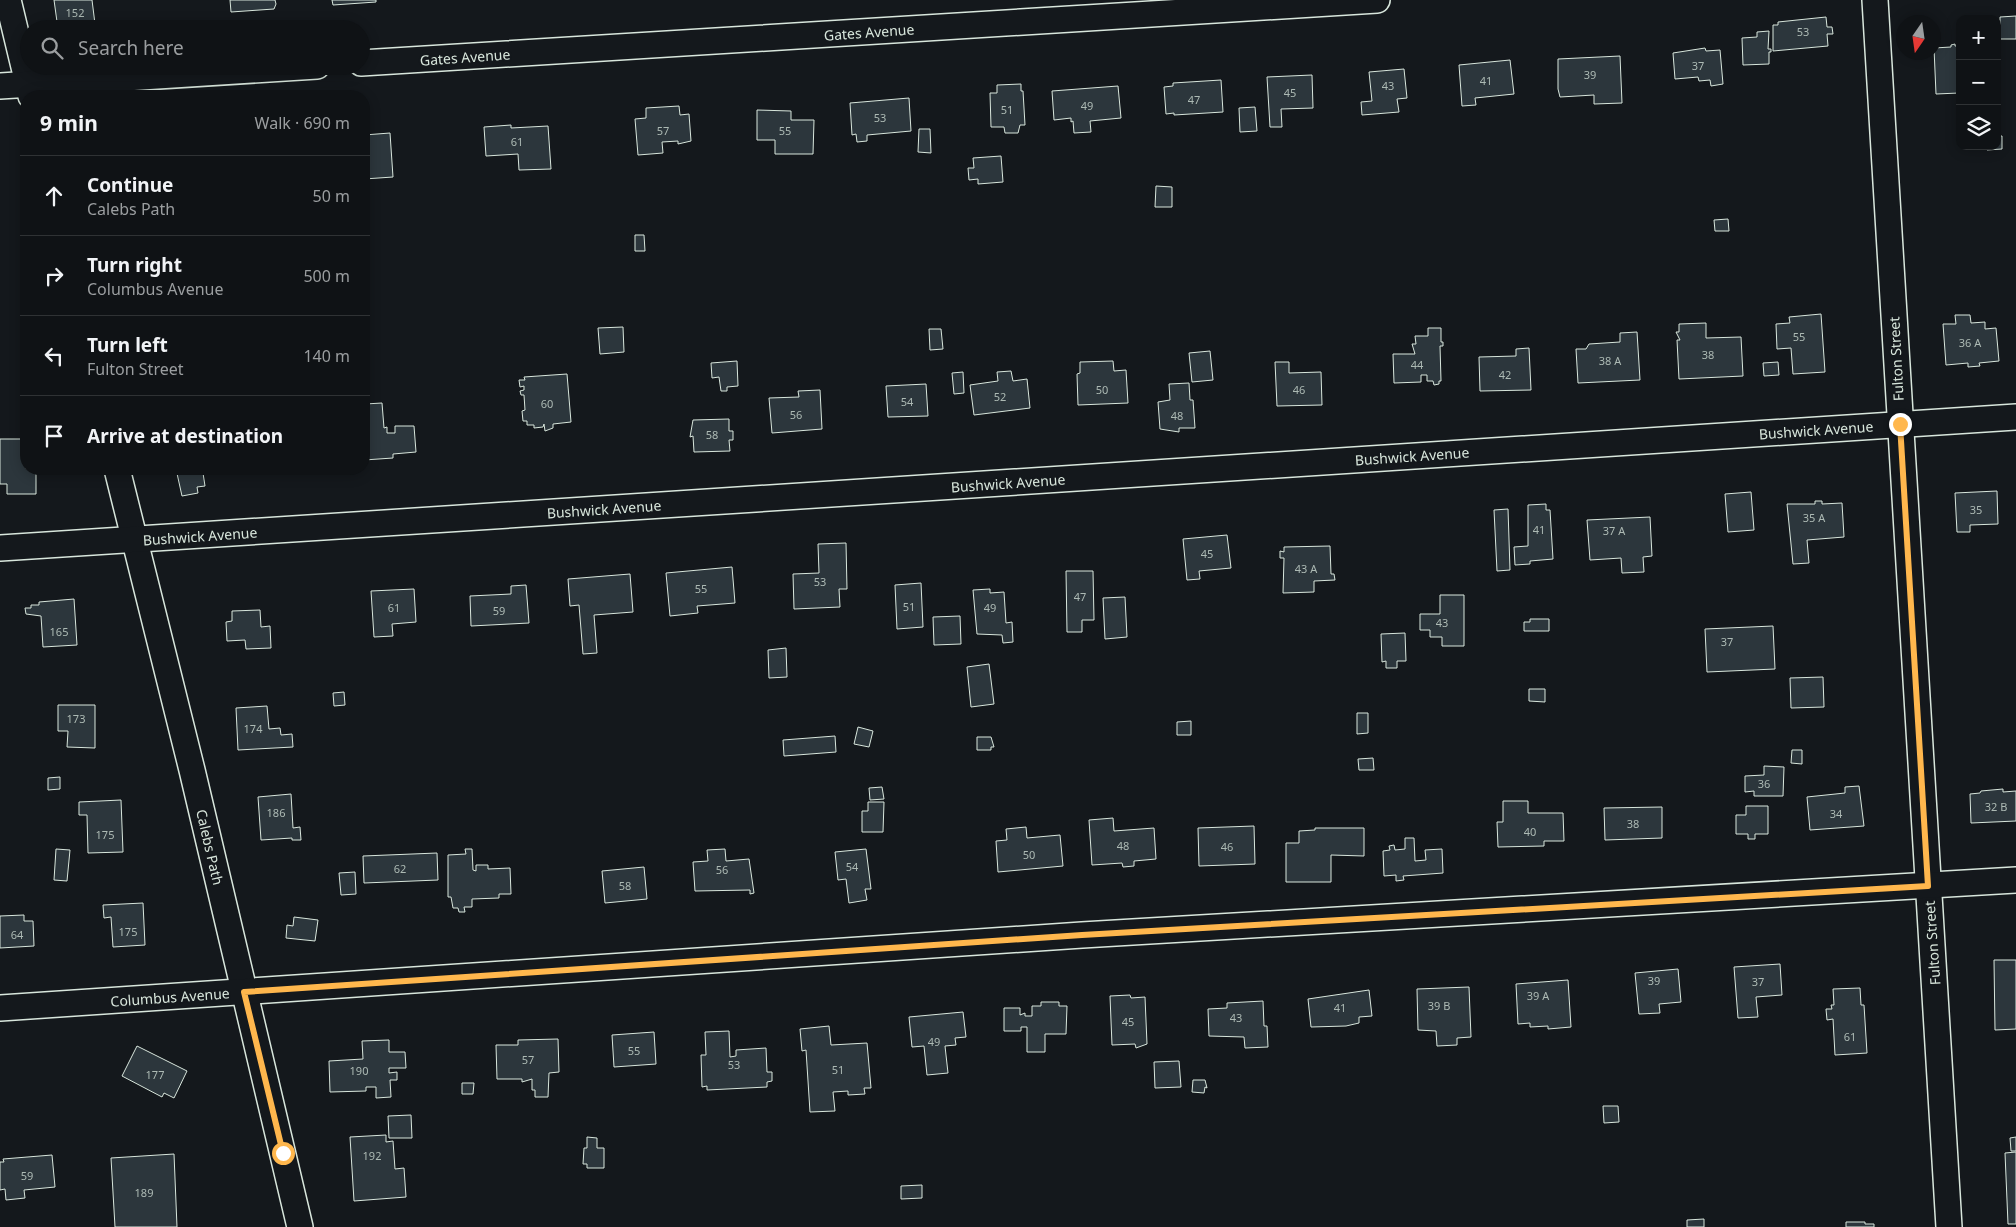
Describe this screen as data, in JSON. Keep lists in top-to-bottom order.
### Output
{
  "streets": {
    "street": [
      "Gates Avenue",
      "Fulton Street",
      "Bushwick Avenue",
      "Calebs Path",
      "Columbus Avenue"
    ]
  },
  "crossings": [
    ["Fulton Street", "Bushwick Avenue"],
    ["Fulton Street", "Columbus Avenue"],
    ["Bushwick Avenue", "Calebs Path"],
    ["Calebs Path", "Columbus Avenue"]
  ],
  "house_numbers": [
    "152",
    "53",
    "37",
    "39",
    "41",
    "43",
    "45",
    "47",
    "49",
    "51",
    "53",
    "57",
    "55",
    "61",
    "55",
    "36 A",
    "38",
    "38 A",
    "44",
    "42",
    "50",
    "46",
    "52",
    "54",
    "60",
    "56",
    "48",
    "58",
    "35",
    "35 A",
    "41",
    "37 A",
    "45",
    "43 A",
    "53",
    "55",
    "47",
    "51",
    "61",
    "49",
    "59",
    "43",
    "165",
    "37",
    "173",
    "174",
    "36",
    "32 B",
    "186",
    "34",
    "38",
    "40",
    "175",
    "48",
    "46",
    "50",
    "54",
    "62",
    "56",
    "58",
    "175",
    "64",
    "39",
    "37",
    "39 A",
    "39 B",
    "41",
    "43",
    "45",
    "61",
    "49",
    "55",
    "57",
    "53",
    "51",
    "190",
    "177",
    "192",
    "59",
    "189"
  ],
  "north": "bottom",
  "page": {
    "map_buttons": ["+", "−"],
    "search": "Search here",
    "heading": ["9 min", "Walk · 690 m"],
    "list": [
      ["Continue", "Calebs Path", "50 m"],
      ["Turn right", "Columbus Avenue", "500 m"],
      ["Turn left", "Fulton Street", "140 m"],
      "Arrive at destination"
    ]
  }
}
